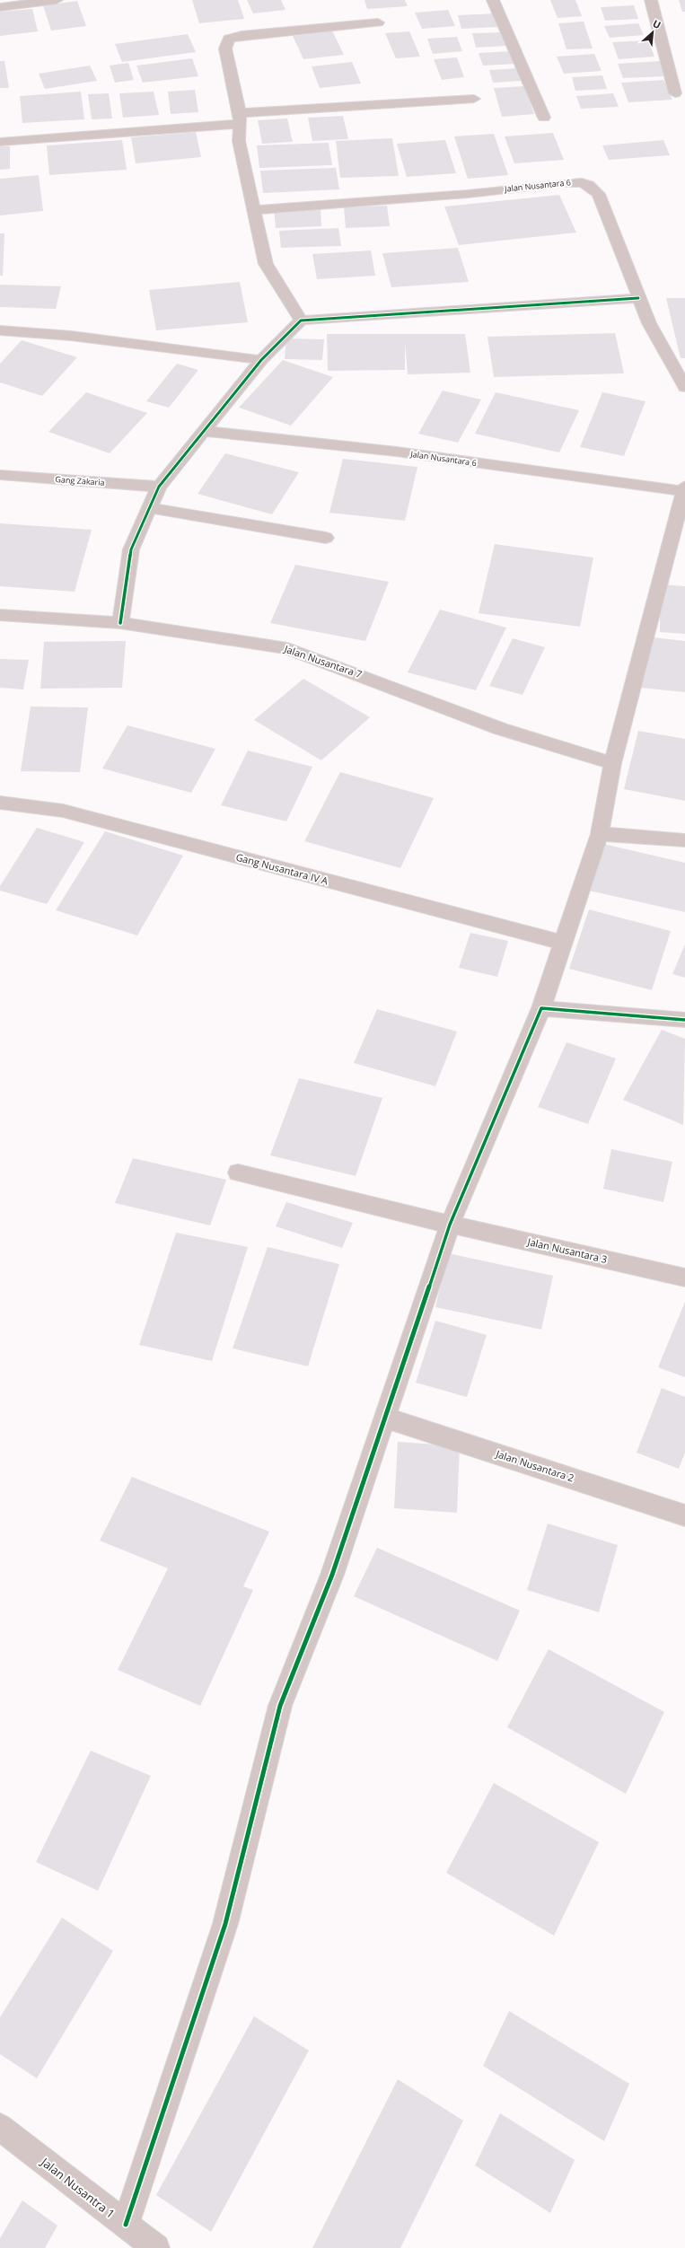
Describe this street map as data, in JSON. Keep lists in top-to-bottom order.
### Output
{
  "streets": {
    "street": [
      "Jalan Nusantara 6",
      "Gang Zakaria",
      "Jalan Nusantara 7",
      "Gang Nusantara IV A",
      "Jalan Nusantara 3",
      "Jalan Nusantara 2",
      "Jalan Nusantra 1"
    ]
  },
  "north": "top right"
}
